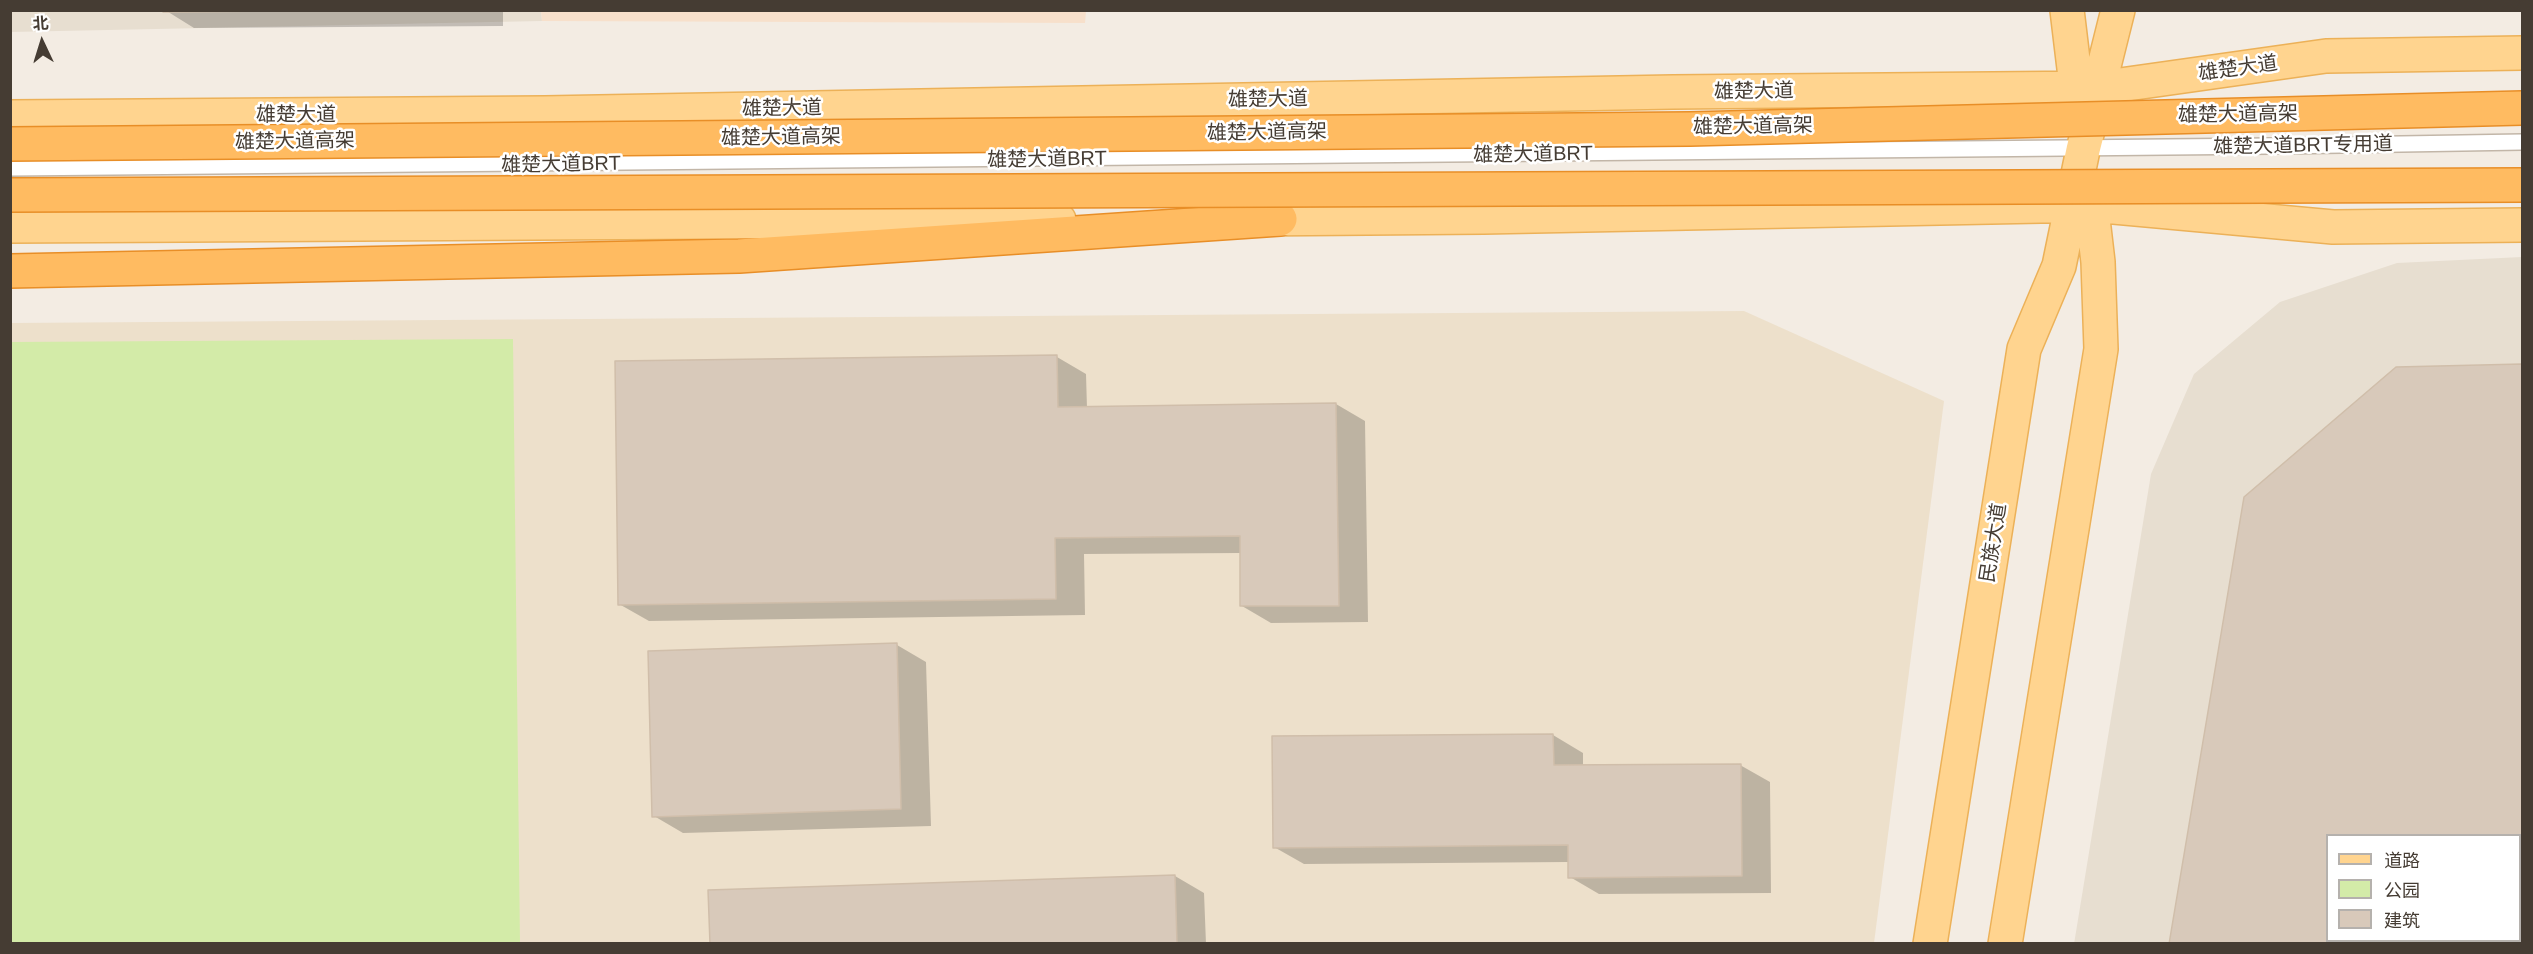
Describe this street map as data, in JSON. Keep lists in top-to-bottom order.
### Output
{
  "streets": {
    "highway": ["雄楚大道高架"],
    "main road": ["雄楚大道", "民族大道"],
    "lane": ["雄楚大道BRT专用道", "雄楚大道BRT"]
  },
  "crossings": [
    ["雄楚大道", "民族大道"],
    ["雄楚大道BRT专用道", "雄楚大道BRT"],
    ["雄楚大道BRT专用道", "民族大道"],
    ["雄楚大道BRT", "民族大道"]
  ],
  "legend": ["道路", "公园", "建筑"],
  "north": "top"
}
